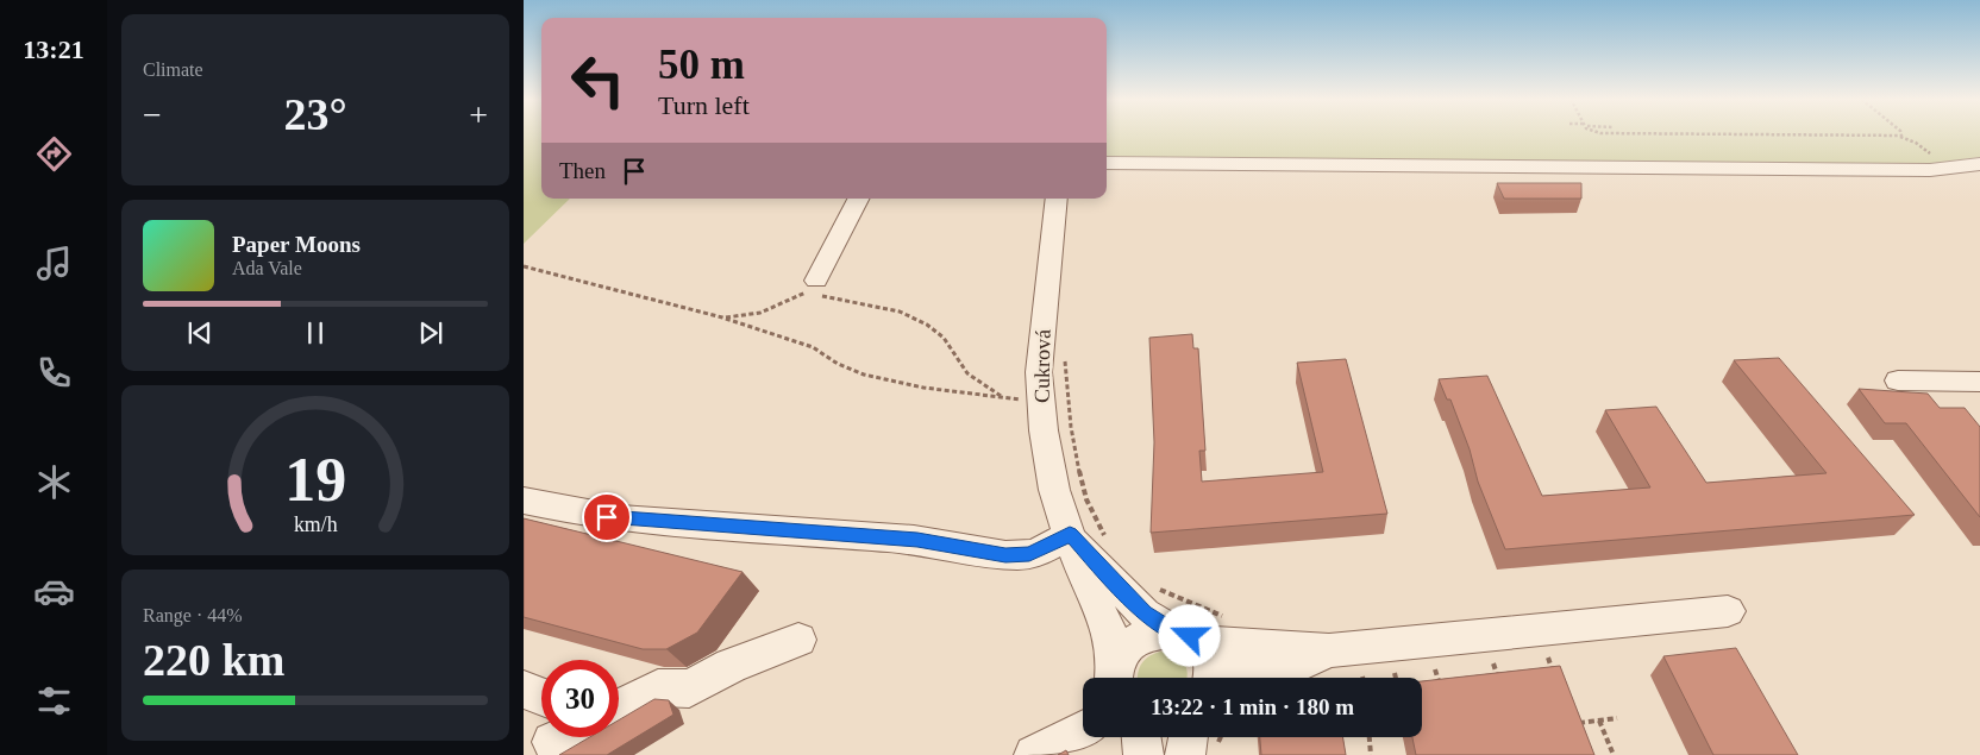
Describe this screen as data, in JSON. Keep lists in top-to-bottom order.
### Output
{
  "streets": {
    "street": ["Cukrová"]
  },
  "page": {
    "tabs": "13:21",
    "tile": [
      "Climate",
      ["Range · 44%", "220 km"]
    ],
    "turn": ["50 m", "Turn left"],
    "heat": ["−", "23°", "+"],
    "then": "Then",
    "song": ["Paper Moons", "Ada Vale"],
    "limit": "30",
    "trip": "13:22 · 1 min · 180 m",
    "gauge": ["19", "km/h"]
  }
}
